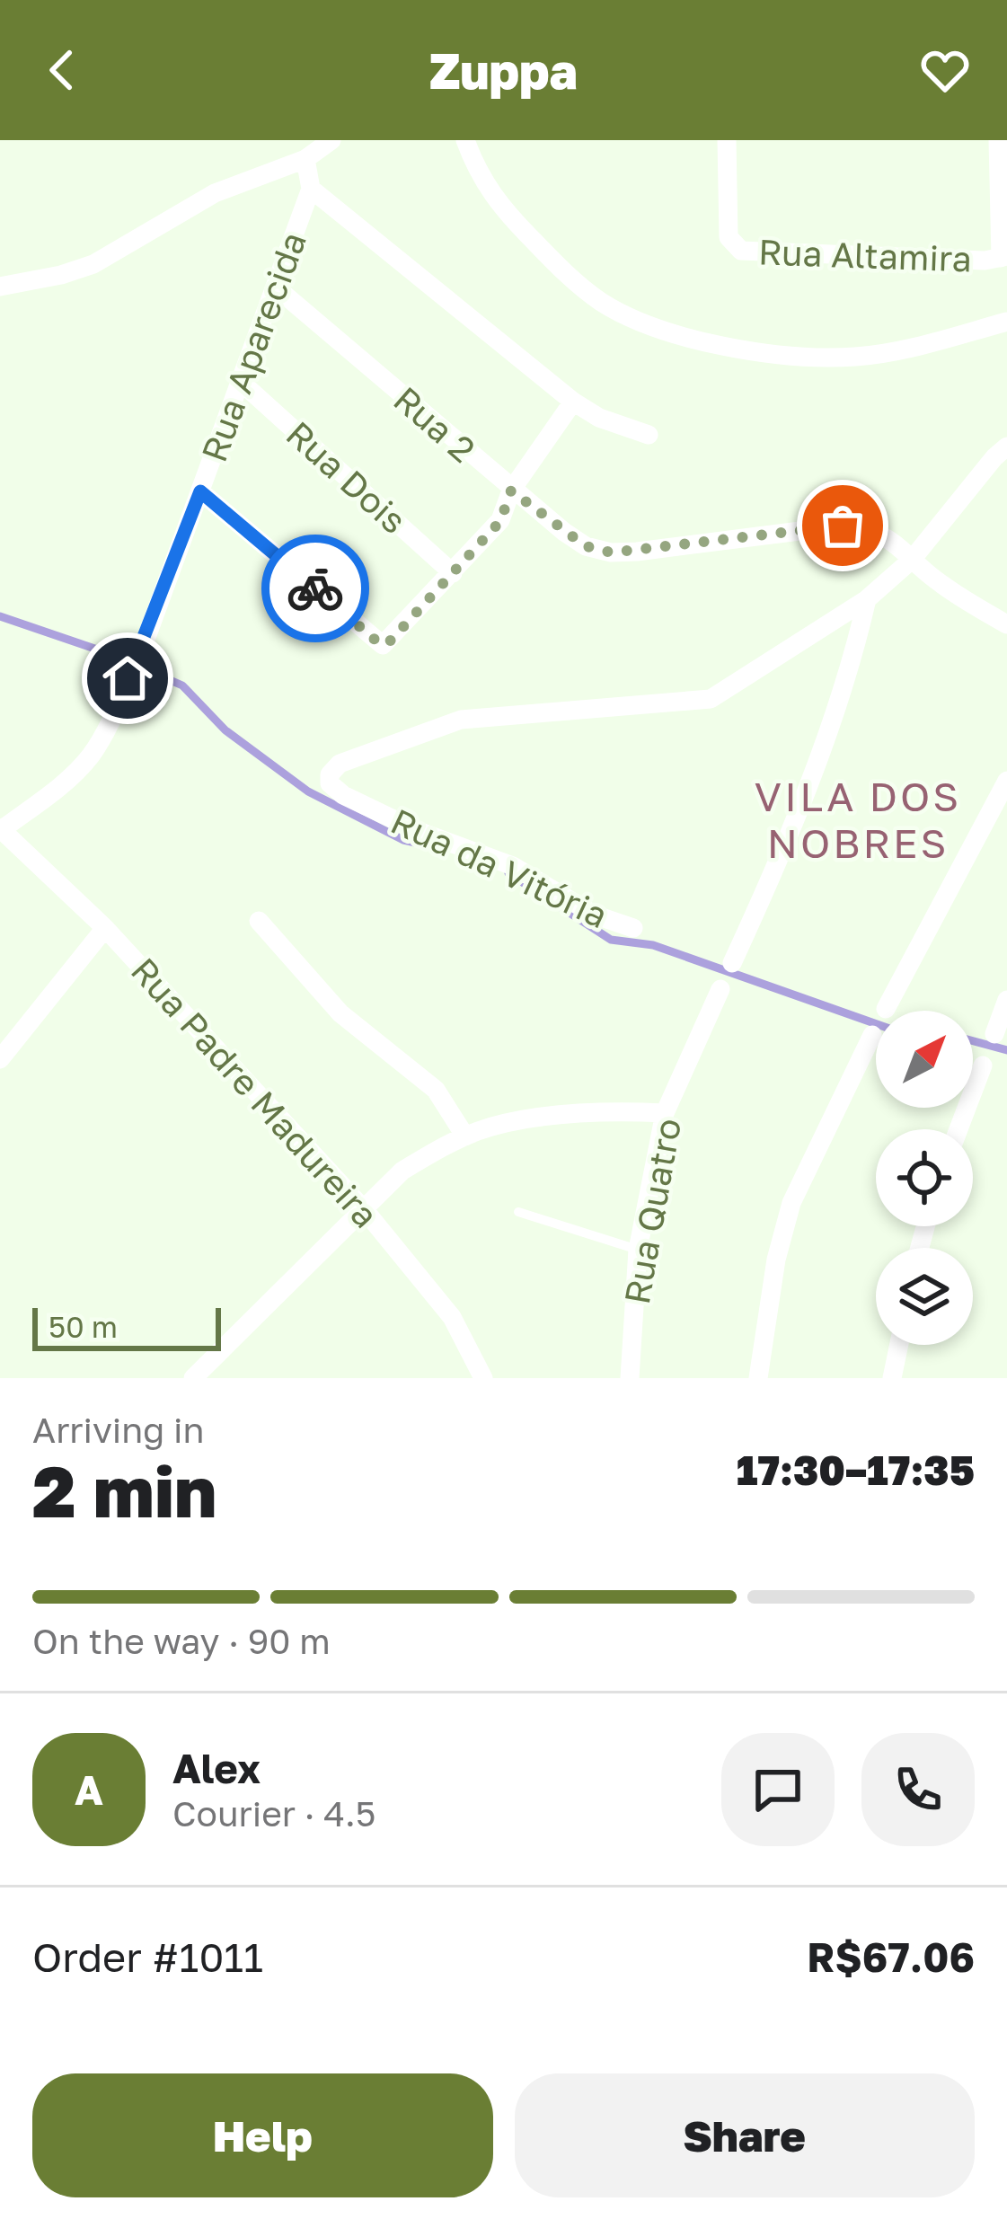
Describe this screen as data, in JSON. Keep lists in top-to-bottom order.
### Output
{
  "streets": {
    "street": [
      "Rua Altamira",
      "Rua Aparecida",
      "Rua 2",
      "Rua Dois",
      "Rua da Vitória",
      "Rua Padre Madureira",
      "Rua Quatro"
    ]
  },
  "crossings": [
    ["Rua Aparecida", "Rua 2"],
    ["Rua Aparecida", "Rua Dois"],
    ["Rua Aparecida", "Rua Padre Madureira"],
    ["Rua 2", "Rua da Vitória"]
  ],
  "districts": ["VILA DOS NOBRES"],
  "scale_bar": "50 m",
  "north": "top right",
  "page": {
    "header": "Zuppa",
    "scale": "50 m",
    "heading": ["2 min", "Arriving in", "17:30–17:35"],
    "panel": [
      "Alex",
      "Courier · 4.5",
      "Order #1011",
      "R$67.06"
    ],
    "bar": "On the way · 90 m",
    "round": "A",
    "buttons": ["Help", "Share"]
  }
}
